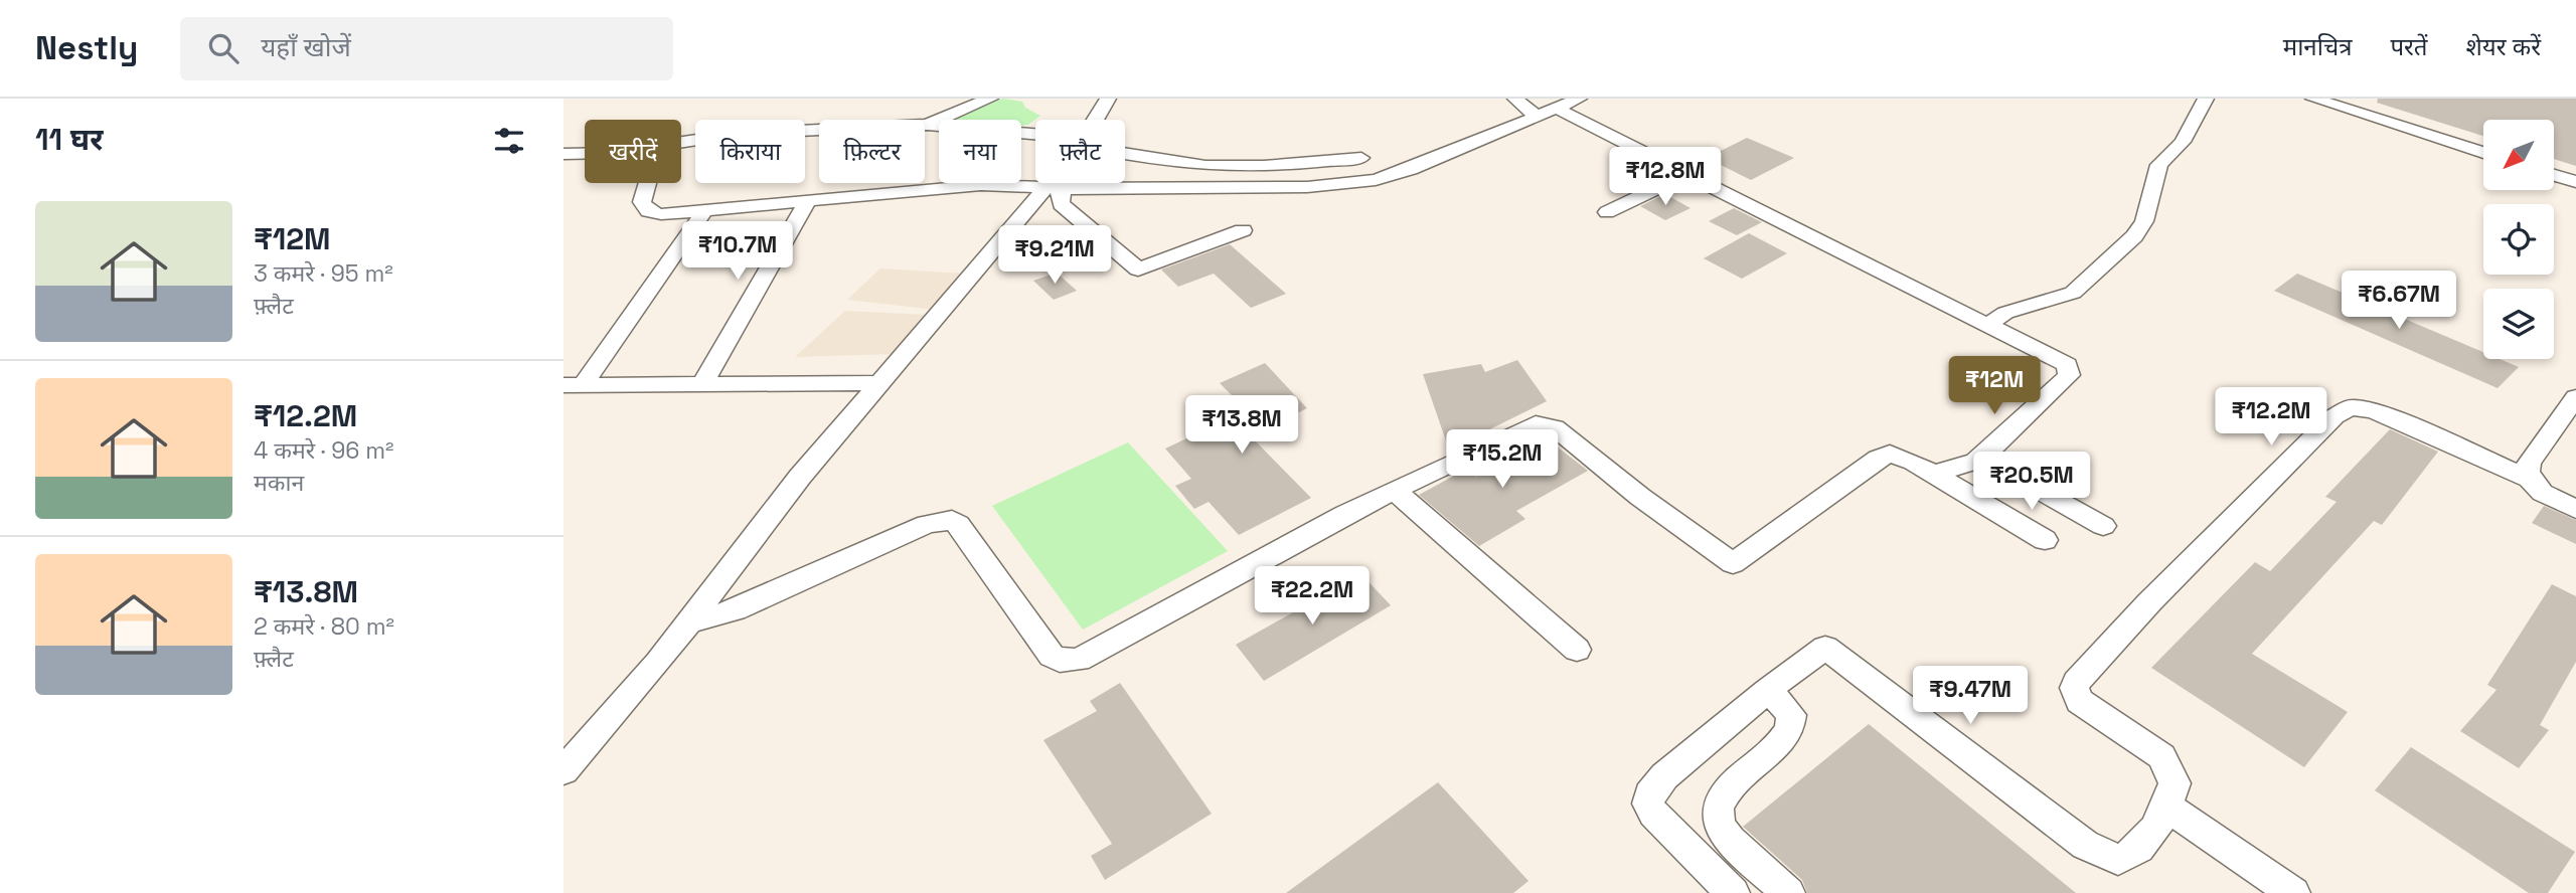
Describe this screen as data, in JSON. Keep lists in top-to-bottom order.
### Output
{
  "north": "bottom left",
  "page": {
    "header": "Nestly",
    "search": "यहाँ खोजें",
    "nav": ["मानचित्र", "परतें", "शेयर करें"],
    "heading": "11 घर",
    "chip": [
      "खरीदें",
      "किराया",
      "फ़िल्टर",
      "नया",
      "फ़्लैट"
    ],
    "price": [
      "₹12.8M",
      "₹10.7M",
      "₹9.21M",
      "₹6.67M",
      "₹12M",
      "₹12.2M",
      "₹13.8M",
      "₹15.2M",
      "₹20.5M",
      "₹22.2M",
      "₹9.47M"
    ],
    "list": [
      {
        "name": "₹12M",
        "note": "3 कमरे · 95 m² · फ़्लैट"
      },
      {
        "name": "₹12.2M",
        "note": "4 कमरे · 96 m² · मकान"
      },
      {
        "name": "₹13.8M",
        "note": "2 कमरे · 80 m² · फ़्लैट"
      }
    ]
  }
}
